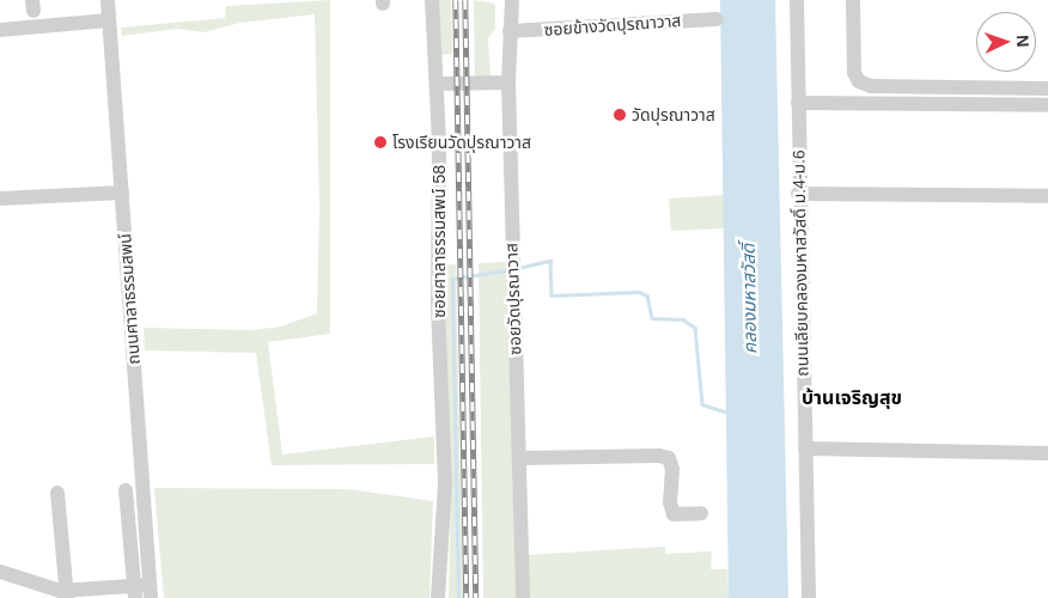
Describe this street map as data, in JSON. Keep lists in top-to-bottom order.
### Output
{
  "streets": {
    "street": [
      "ซอยข้างวัดปุรณาวาส",
      "ซอยศาลาธรรมสพน์ 58",
      "ถนนเลียบคลองมหาสวัสดิ์ ม.4-ม.6",
      "ถนนศาลาธรรมสพน์",
      "ซอยวัดปุรณาวาส"
    ]
  },
  "crossings": [
    ["ซอยข้างวัดปุรณาวาส", "ซอยวัดปุรณาวาส"]
  ],
  "districts": ["บ้านเจริญสุข"],
  "water": ["คลองมหาสวัสดิ์"],
  "places": ["วัดปุรณาวาส", "โรงเรียนวัดปุรณาวาส"],
  "north": "right"
}
